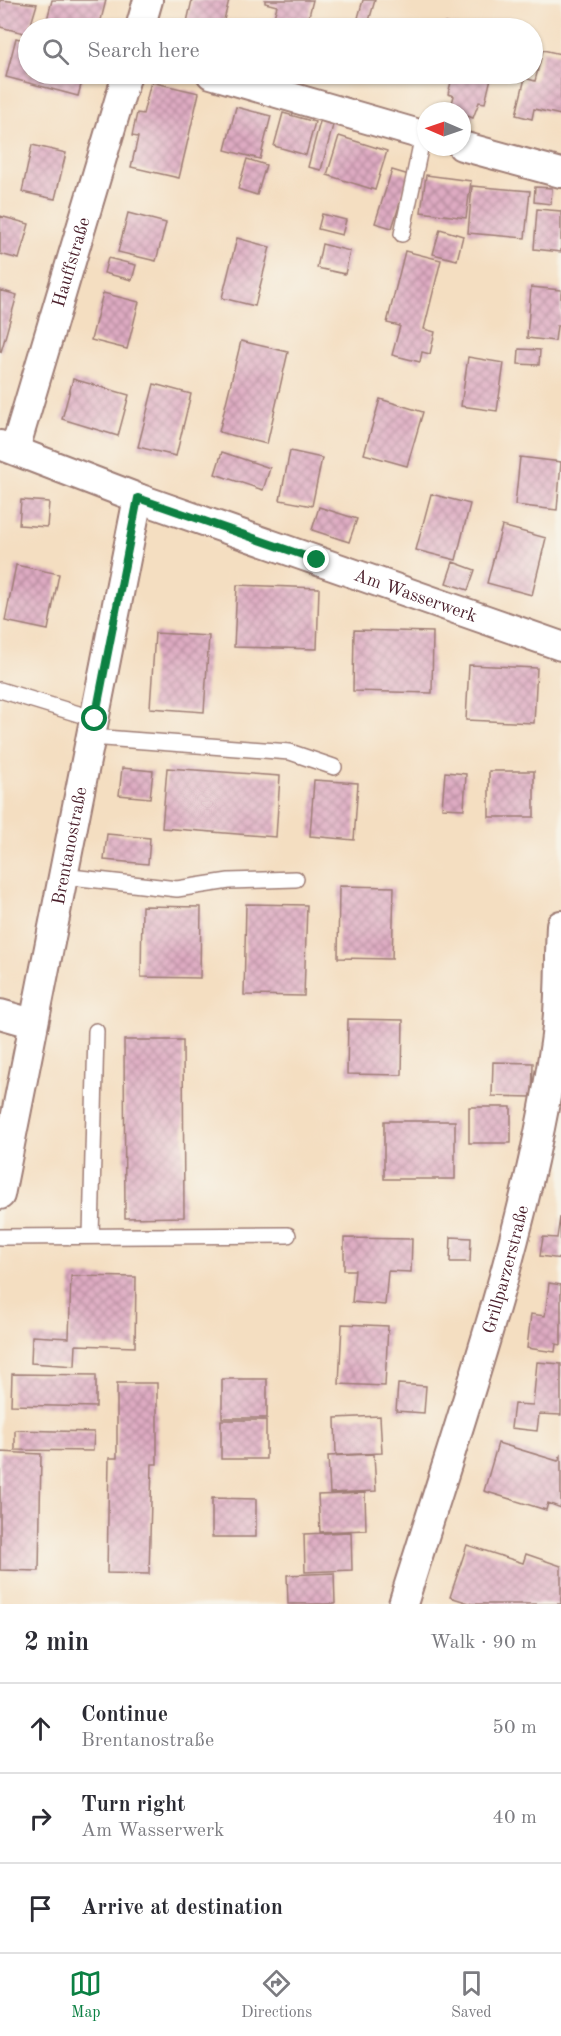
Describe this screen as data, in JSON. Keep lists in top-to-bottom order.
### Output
{
  "streets": {
    "street": [
      "Hauffstraße",
      "Am Wasserwerk",
      "Brentanostraße",
      "Grillparzerstraße"
    ]
  },
  "crossings": [
    ["Hauffstraße", "Am Wasserwerk"],
    ["Am Wasserwerk", "Brentanostraße"]
  ],
  "north": "left",
  "page": {
    "search": "Search here",
    "heading": ["2 min", "Walk · 90 m"],
    "list": [
      ["Continue", "Brentanostraße", "50 m"],
      ["Turn right", "Am Wasserwerk", "40 m"],
      "Arrive at destination"
    ],
    "nav": ["Map", "Directions", "Saved"]
  }
}
